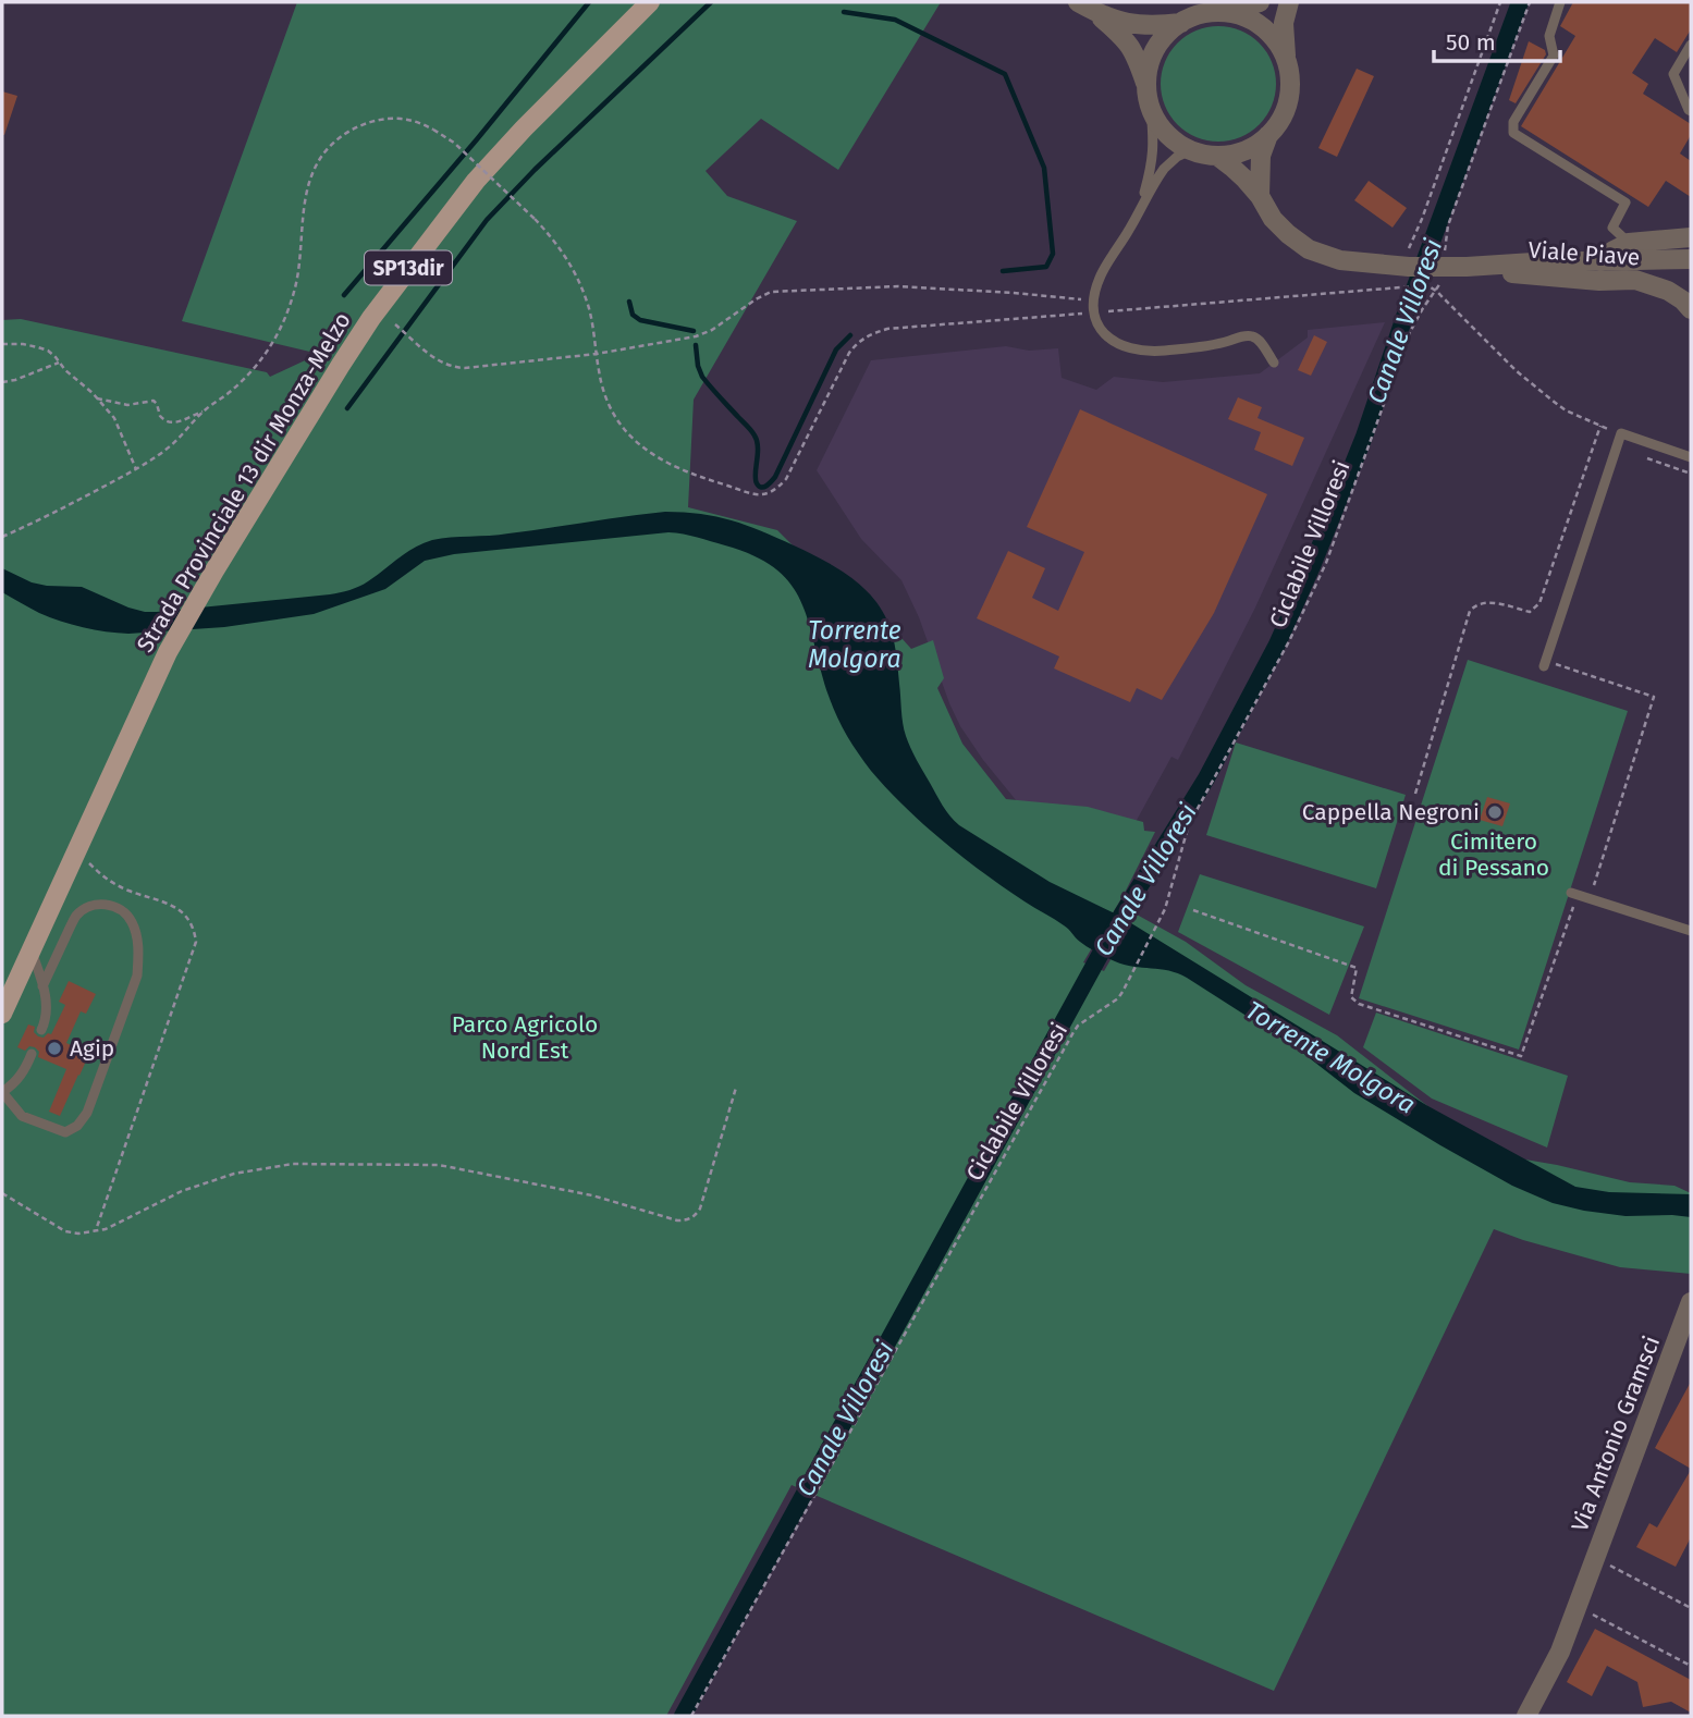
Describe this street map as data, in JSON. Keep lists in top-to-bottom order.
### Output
{
  "streets": {
    "main road": ["SP13dir", "Strada Provinciale 13 dir Monza-Melzo"],
    "street": ["Viale Piave", "Via Antonio Gramsci"],
    "path": ["Ciclabile Villoresi"]
  },
  "water": ["Canale Villoresi", "Torrente Molgora"],
  "parks": ["Cimitero di Pessano", "Parco Agricolo Nord Est"],
  "places": ["Cappella Negroni", "Agip"],
  "scale_bar": "50 m"
}
